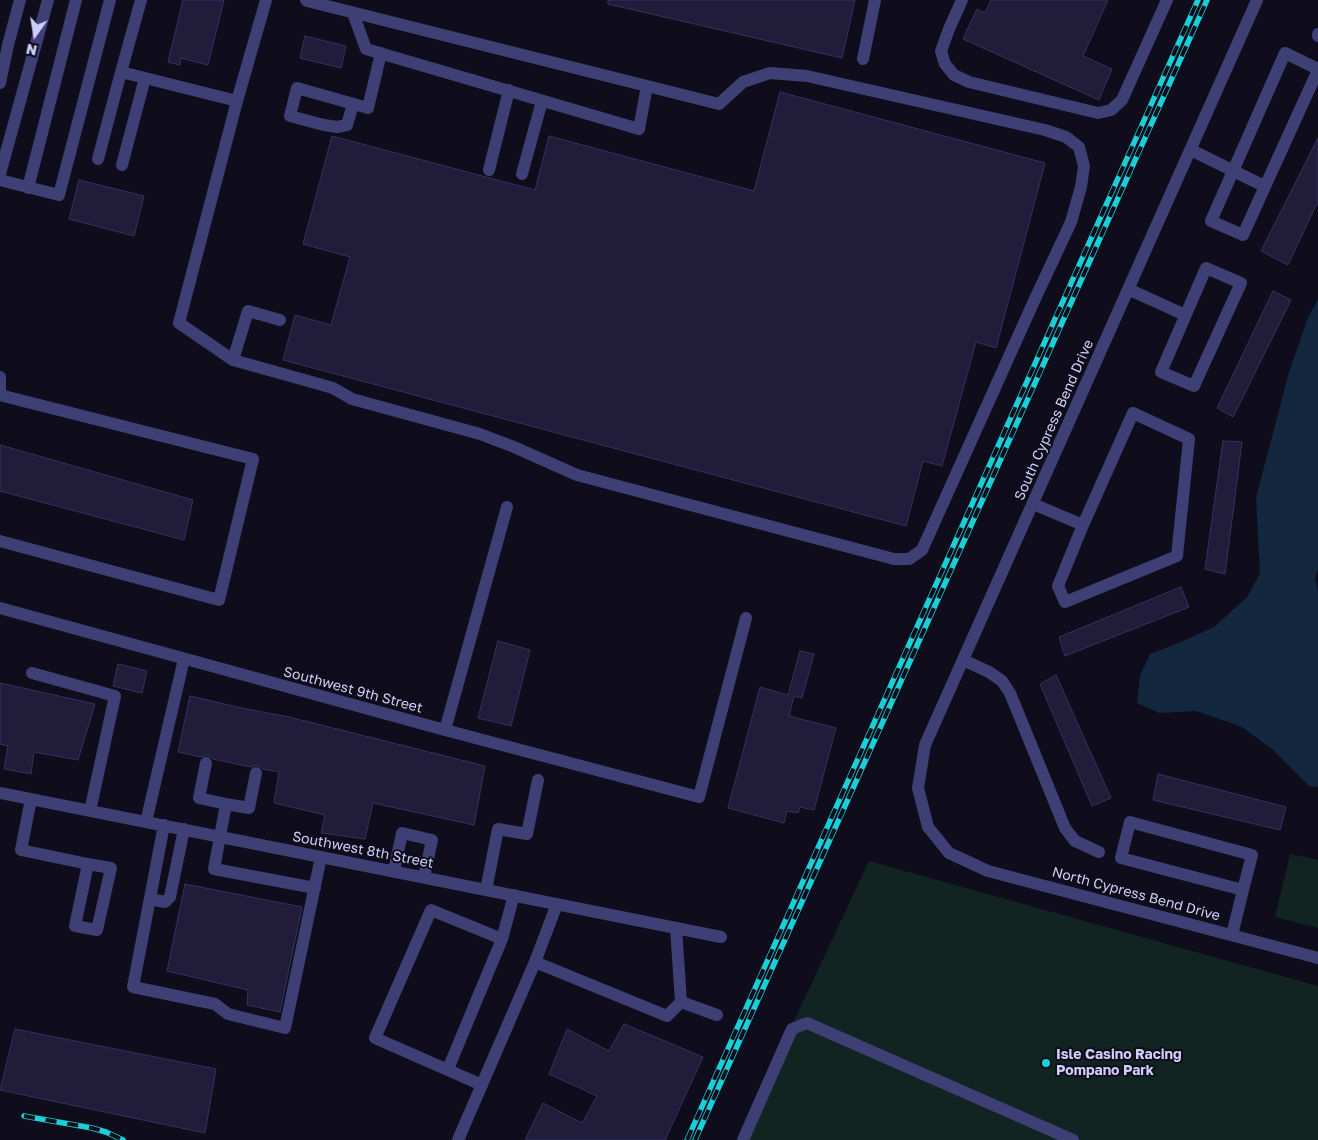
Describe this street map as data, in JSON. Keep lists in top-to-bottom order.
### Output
{
  "streets": {
    "street": [
      "South Cypress Bend Drive",
      "Southwest 9th Street",
      "Southwest 8th Street",
      "North Cypress Bend Drive"
    ]
  },
  "crossings": [
    ["South Cypress Bend Drive", "North Cypress Bend Drive"]
  ],
  "places": ["Isle Casino Racing Pompano Park"],
  "north": "bottom"
}
